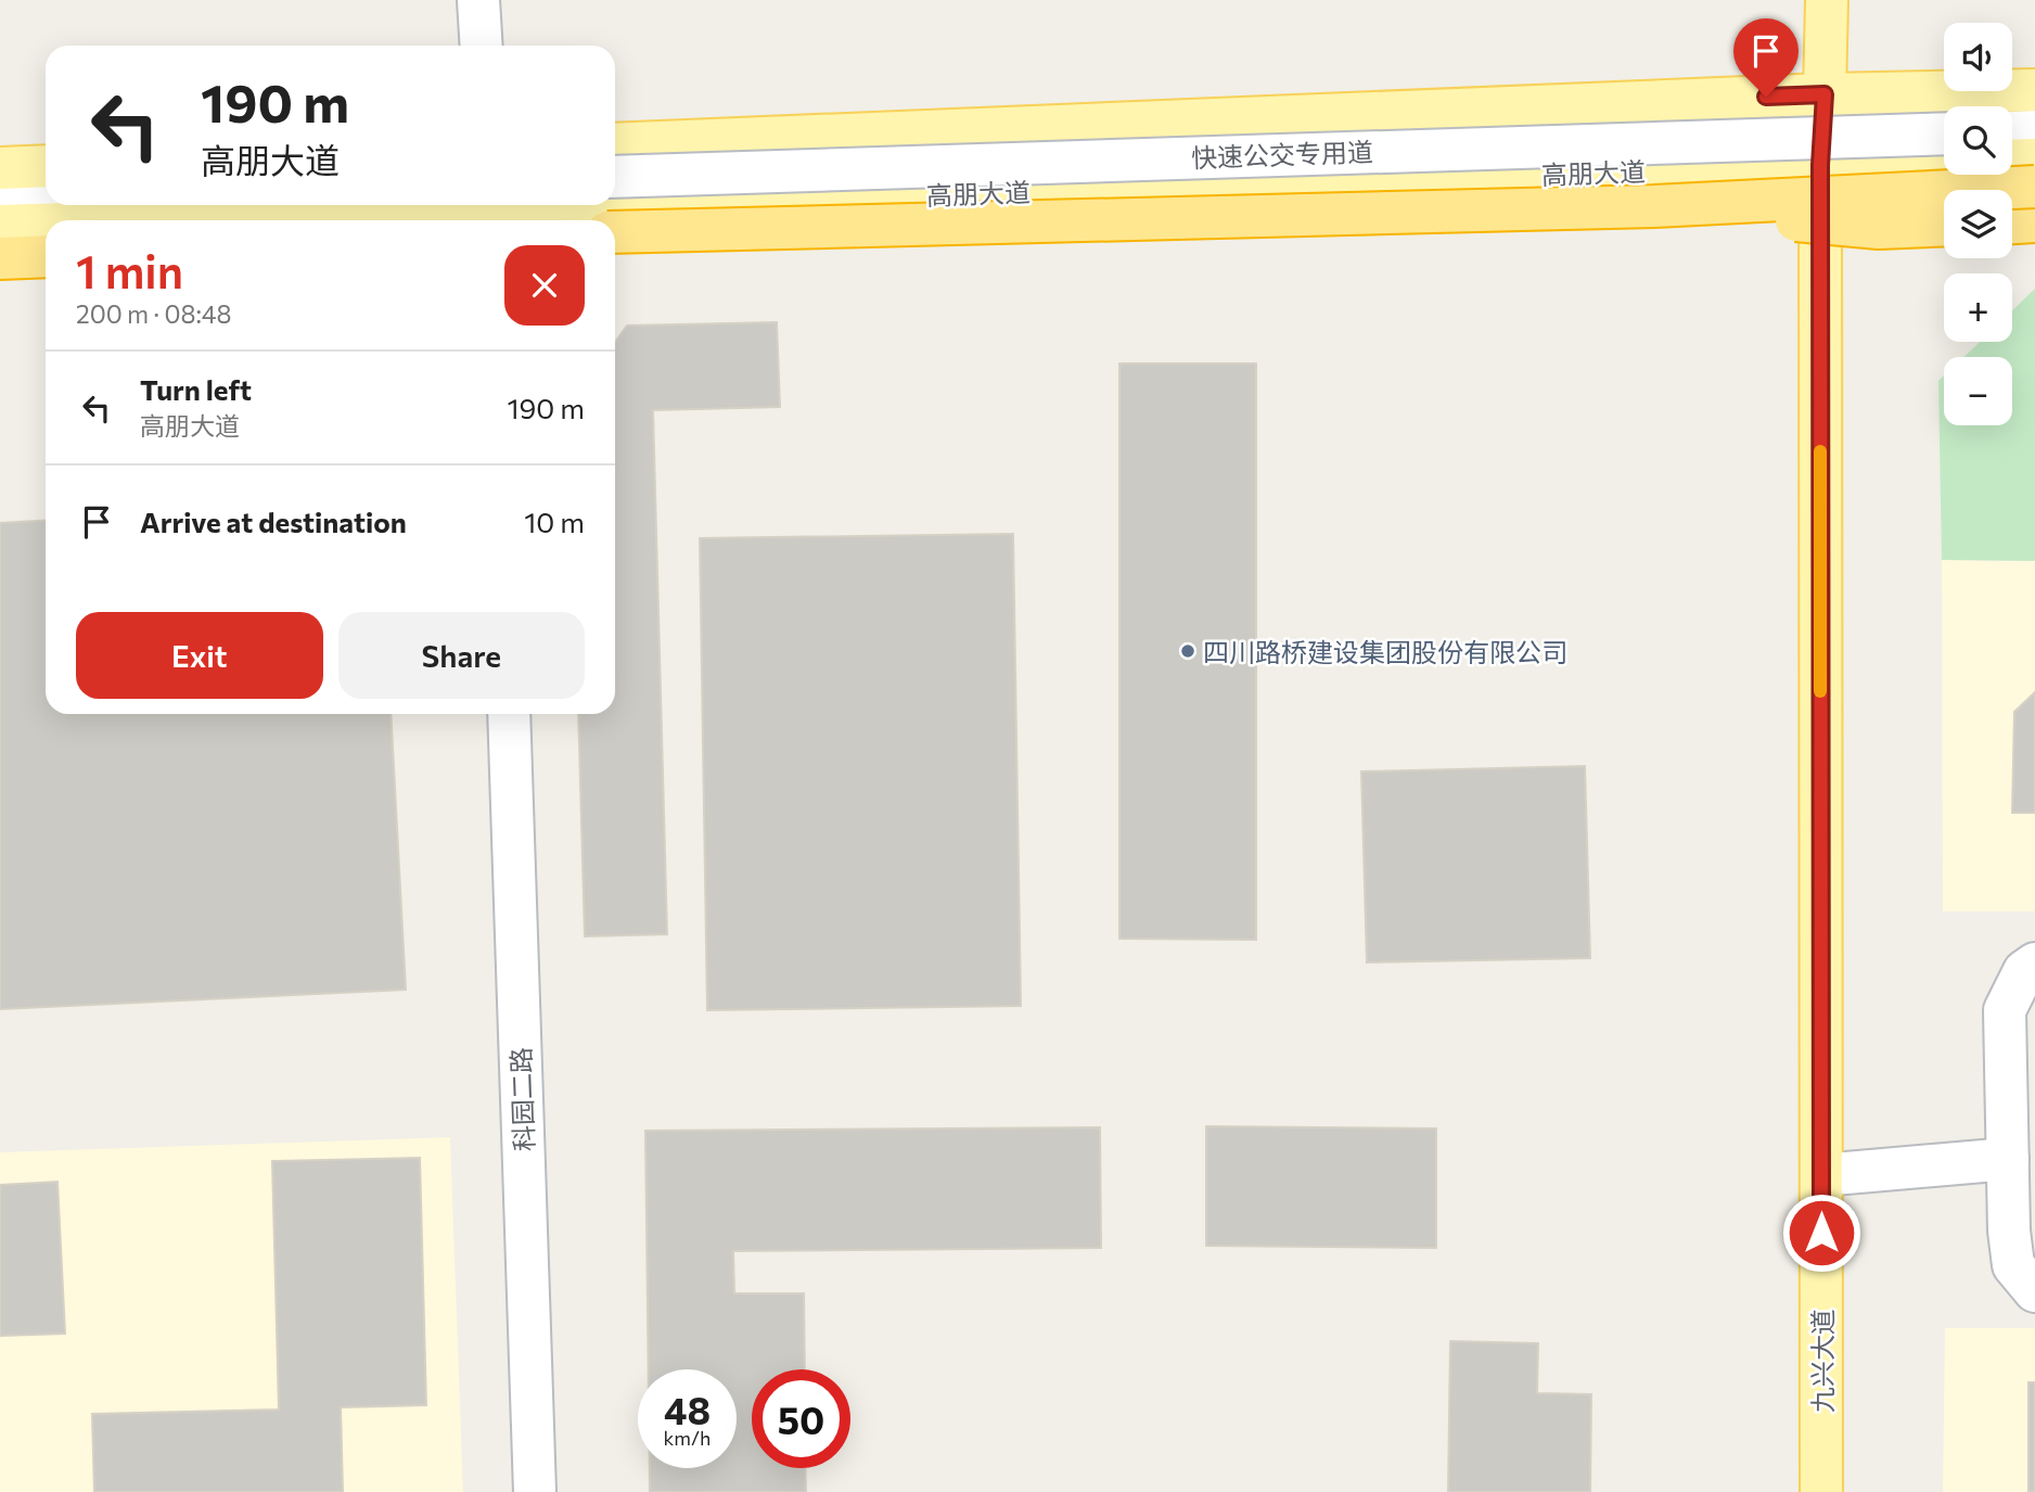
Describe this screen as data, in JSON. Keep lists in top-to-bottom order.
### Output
{
  "streets": {
    "main road": ["高朋大道", "九兴大道"],
    "street": ["快速公交专用道", "科园二路"]
  },
  "crossings": [
    ["高朋大道", "九兴大道"]
  ],
  "places": ["四川路桥建设集团股份有限公司"],
  "page": {
    "map_buttons": ["+", "−"],
    "turn": ["190 m", "高朋大道"],
    "heading": ["1 min", "200 m · 08:48"],
    "list": [
      {
        "name": "Turn left",
        "note": "高朋大道",
        "value": "190 m"
      },
      {
        "name": "Arrive at destination",
        "value": "10 m"
      }
    ],
    "buttons": ["Exit", "Share"],
    "speed": "48 km/h",
    "limit": "50"
  }
}
